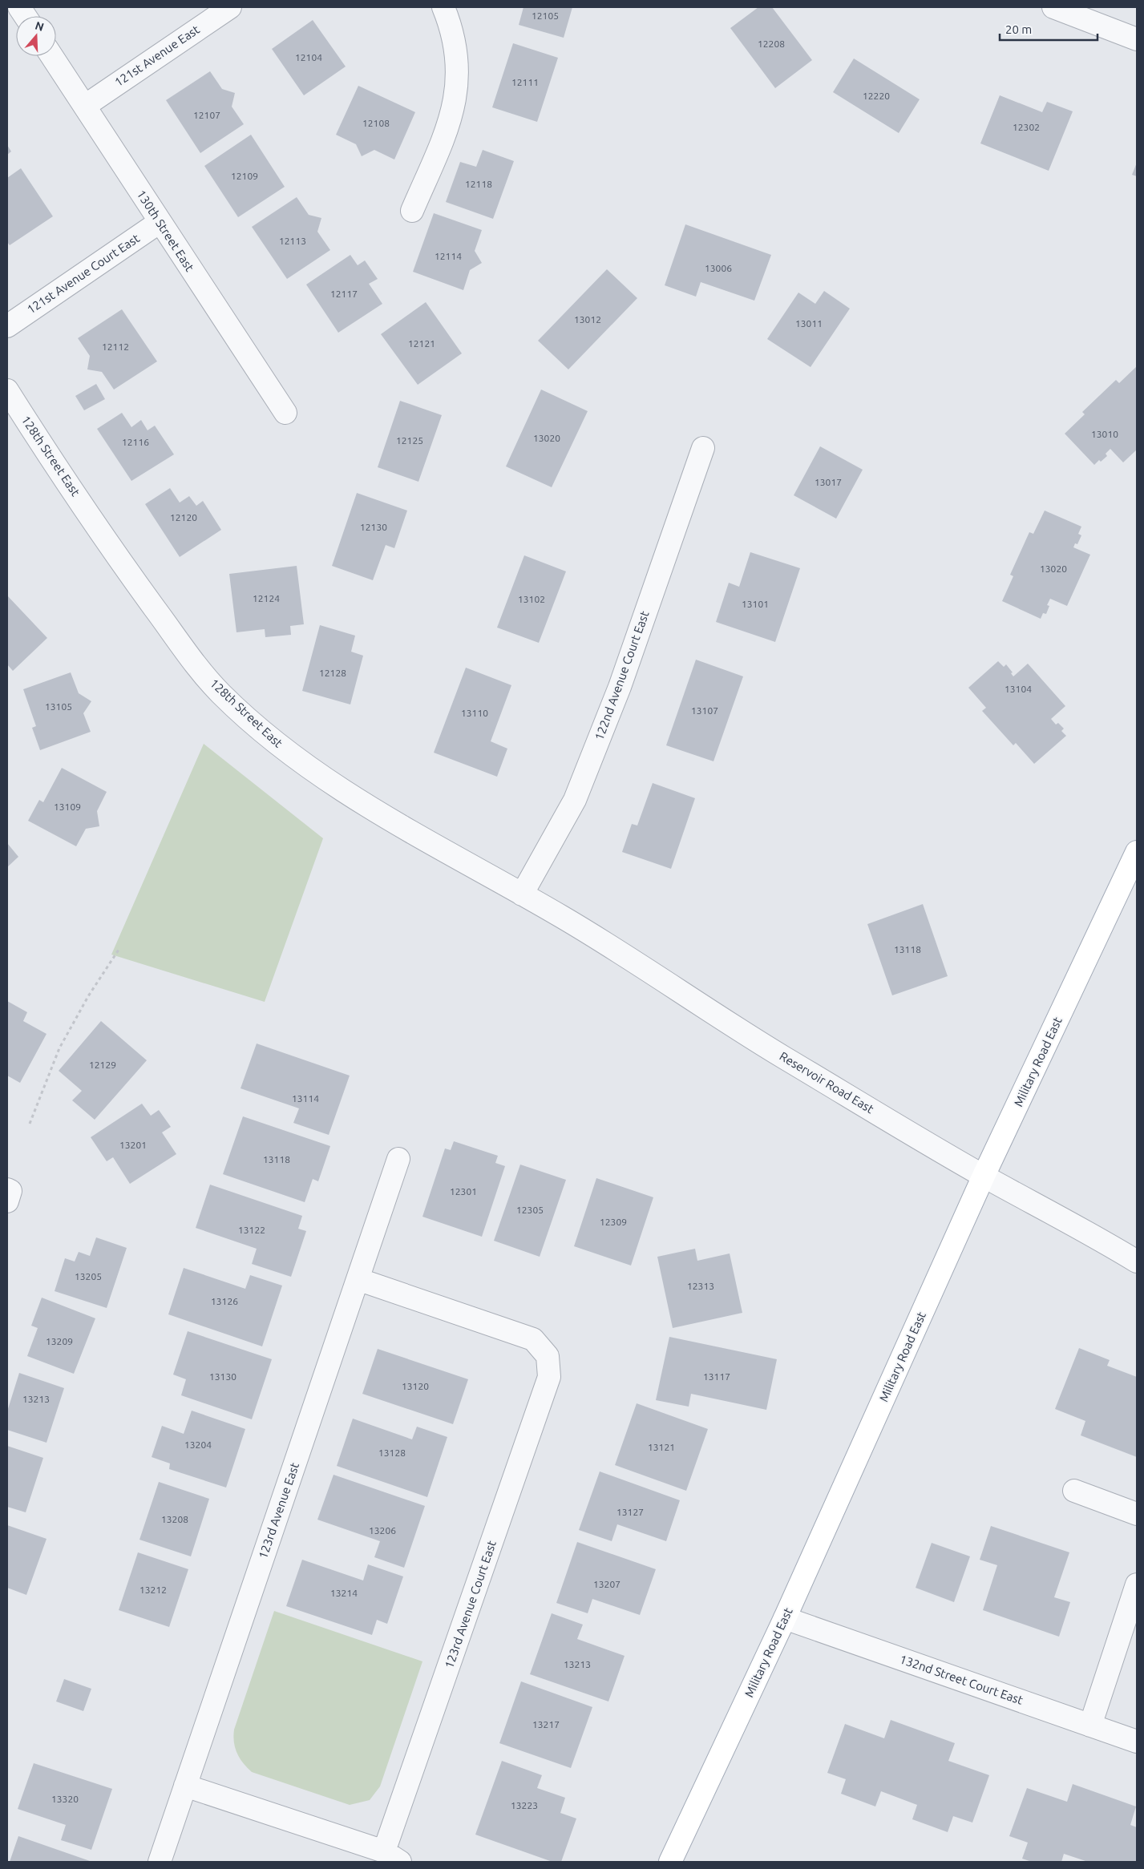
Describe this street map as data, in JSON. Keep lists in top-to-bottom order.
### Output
{
  "streets": {
    "main road": ["Military Road East"],
    "street": [
      "121st Avenue East",
      "130th Street East",
      "121st Avenue Court East",
      "128th Street East",
      "122nd Avenue Court East",
      "Reservoir Road East",
      "123rd Avenue East",
      "123rd Avenue Court East",
      "132nd Street Court East"
    ]
  },
  "crossings": [
    ["121st Avenue East", "130th Street East"],
    ["130th Street East", "121st Avenue Court East"],
    ["128th Street East", "122nd Avenue Court East"],
    ["128th Street East", "Reservoir Road East"],
    ["122nd Avenue Court East", "Reservoir Road East"],
    ["Military Road East", "Reservoir Road East"],
    ["Military Road East", "132nd Street Court East"],
    ["123rd Avenue East", "123rd Avenue Court East"]
  ],
  "house_numbers": [
    "12105",
    "12208",
    "12104",
    "12111",
    "12220",
    "12107",
    "12108",
    "12302",
    "12109",
    "12118",
    "12113",
    "12114",
    "13006",
    "12117",
    "13012",
    "13011",
    "12121",
    "12112",
    "13010",
    "13020",
    "12125",
    "12116",
    "13017",
    "12120",
    "12130",
    "13020",
    "12124",
    "13102",
    "13101",
    "12128",
    "13104",
    "13105",
    "13107",
    "13110",
    "13109",
    "13118",
    "12129",
    "13114",
    "13201",
    "13118",
    "12301",
    "12305",
    "12309",
    "13122",
    "13205",
    "12313",
    "13126",
    "13209",
    "13130",
    "13117",
    "13120",
    "13213",
    "13204",
    "13121",
    "13128",
    "13127",
    "13208",
    "13206",
    "13207",
    "13212",
    "13214",
    "13213",
    "13217",
    "13320",
    "13223"
  ],
  "scale_bar": "20 m",
  "north": "top"
}
